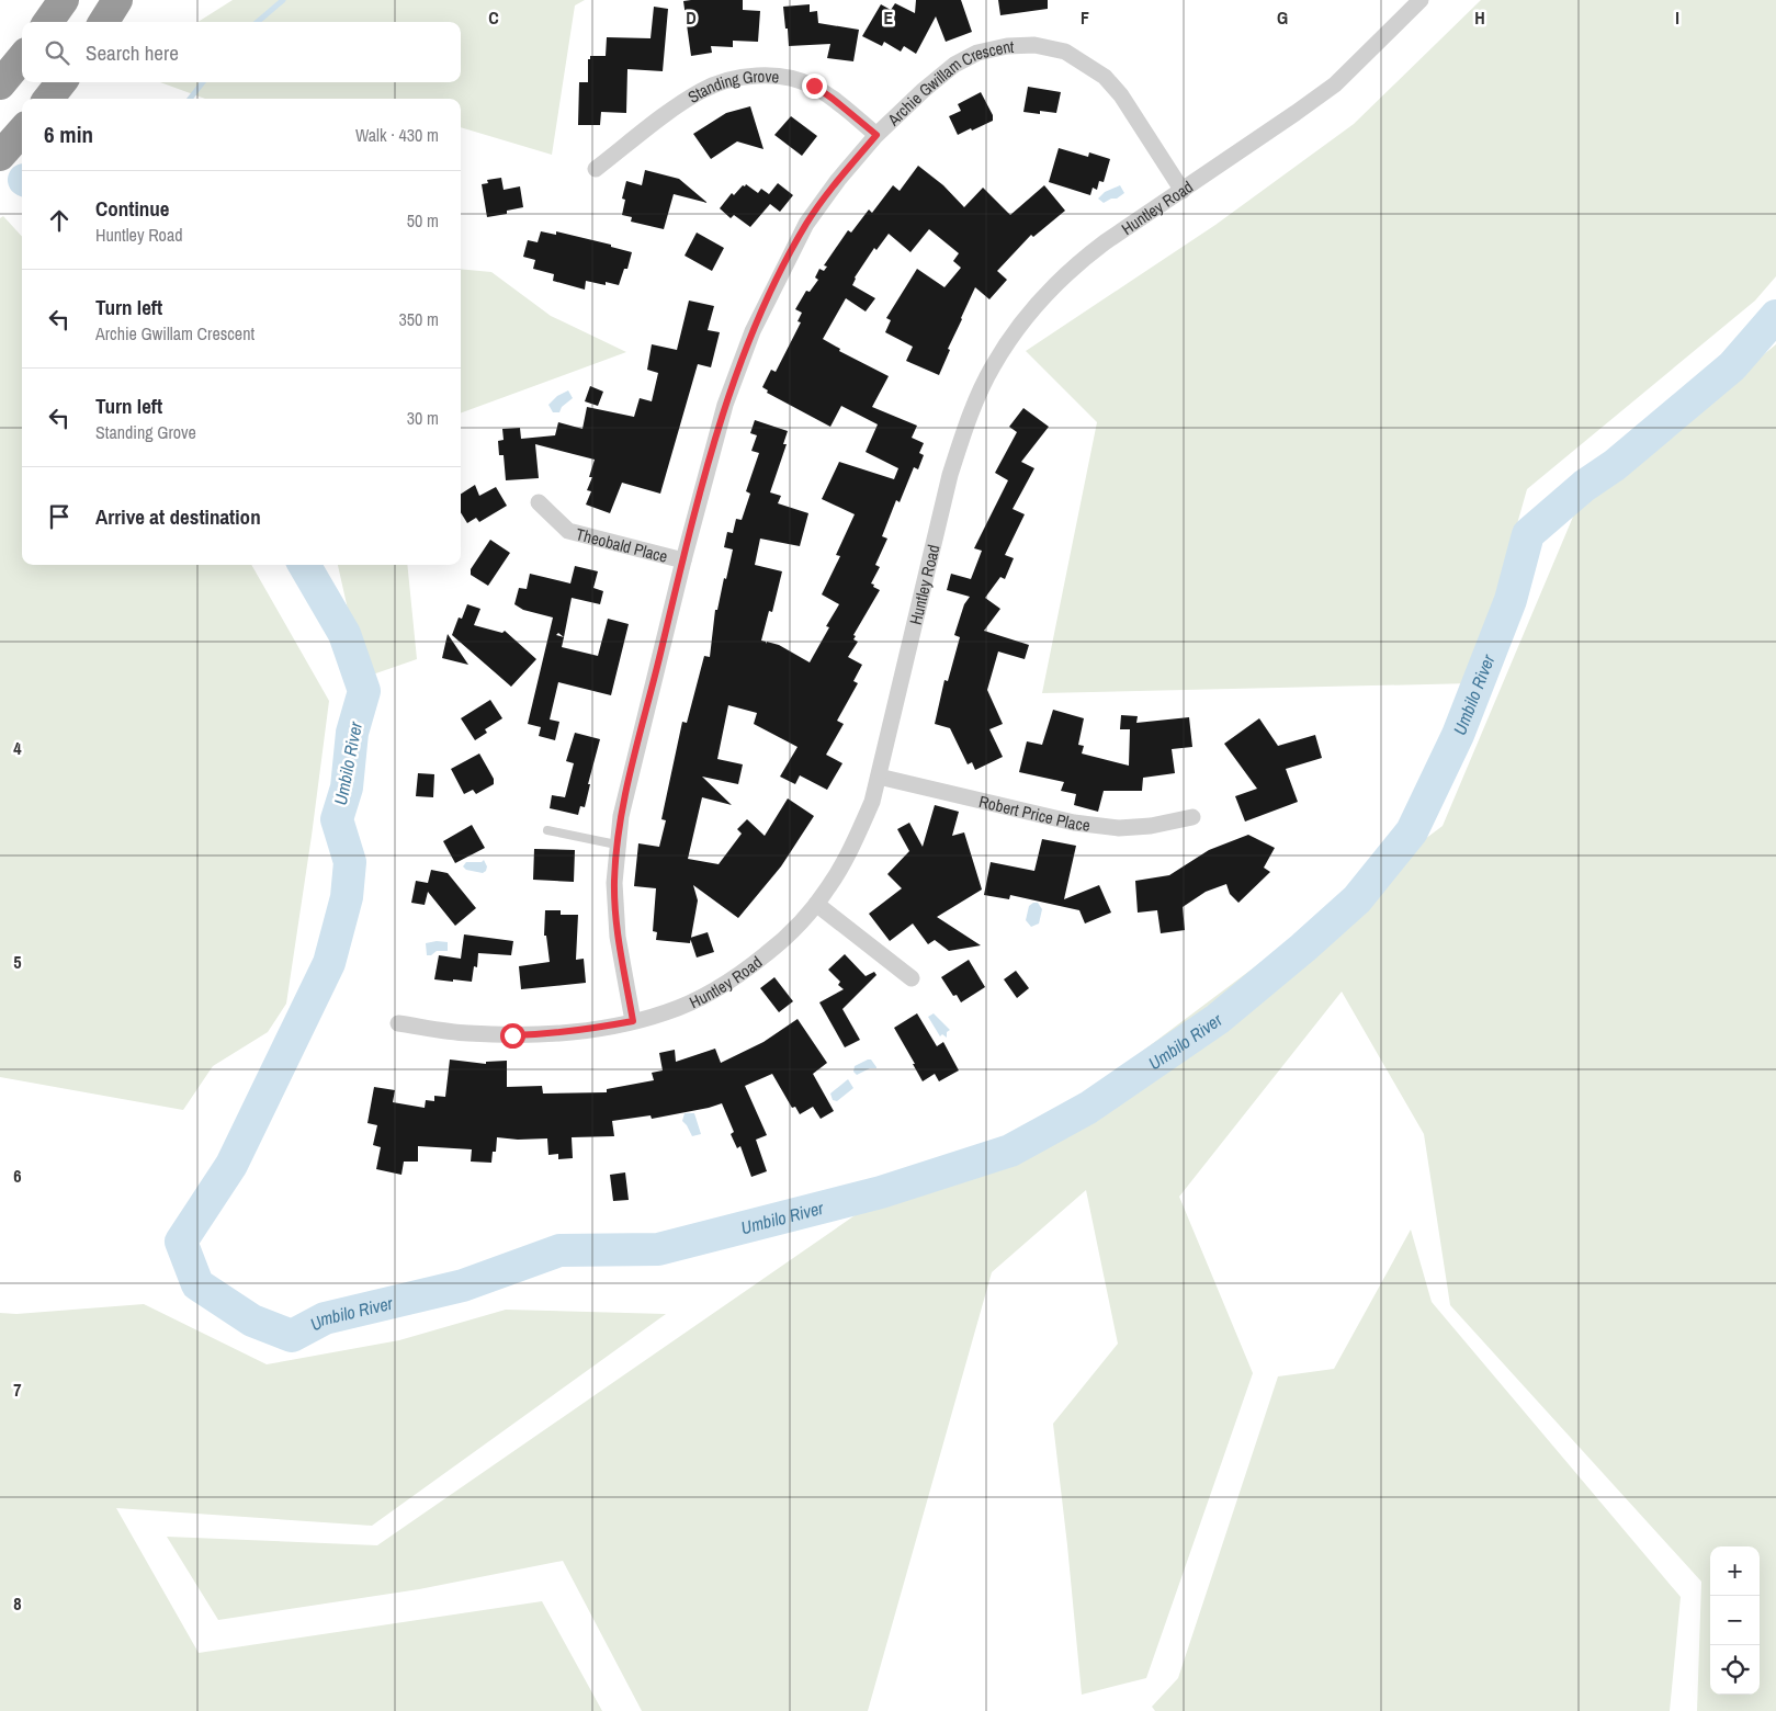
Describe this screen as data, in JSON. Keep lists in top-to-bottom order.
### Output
{
  "streets": {
    "street": [
      "Archie Gwillam Crescent",
      "Standing Grove",
      "Huntley Road",
      "Theobald Place",
      "Robert Price Place"
    ]
  },
  "crossings": [
    ["Archie Gwillam Crescent", "Standing Grove"],
    ["Archie Gwillam Crescent", "Huntley Road"],
    ["Archie Gwillam Crescent", "Theobald Place"],
    ["Huntley Road", "Robert Price Place"]
  ],
  "water": ["Umbilo River"],
  "page": {
    "search": "Search here",
    "heading": ["6 min", "Walk · 430 m"],
    "list": [
      ["Continue", "Huntley Road", "50 m"],
      ["Turn left", "Archie Gwillam Crescent", "350 m"],
      ["Turn left", "Standing Grove", "30 m"],
      "Arrive at destination"
    ],
    "map_buttons": ["+", "−"]
  },
  "grid": {
    "columns": [
      "C",
      "D",
      "E",
      "F",
      "G",
      "H",
      "I"
    ],
    "rows": [
      "4",
      "5",
      "6",
      "7",
      "8"
    ]
  }
}
